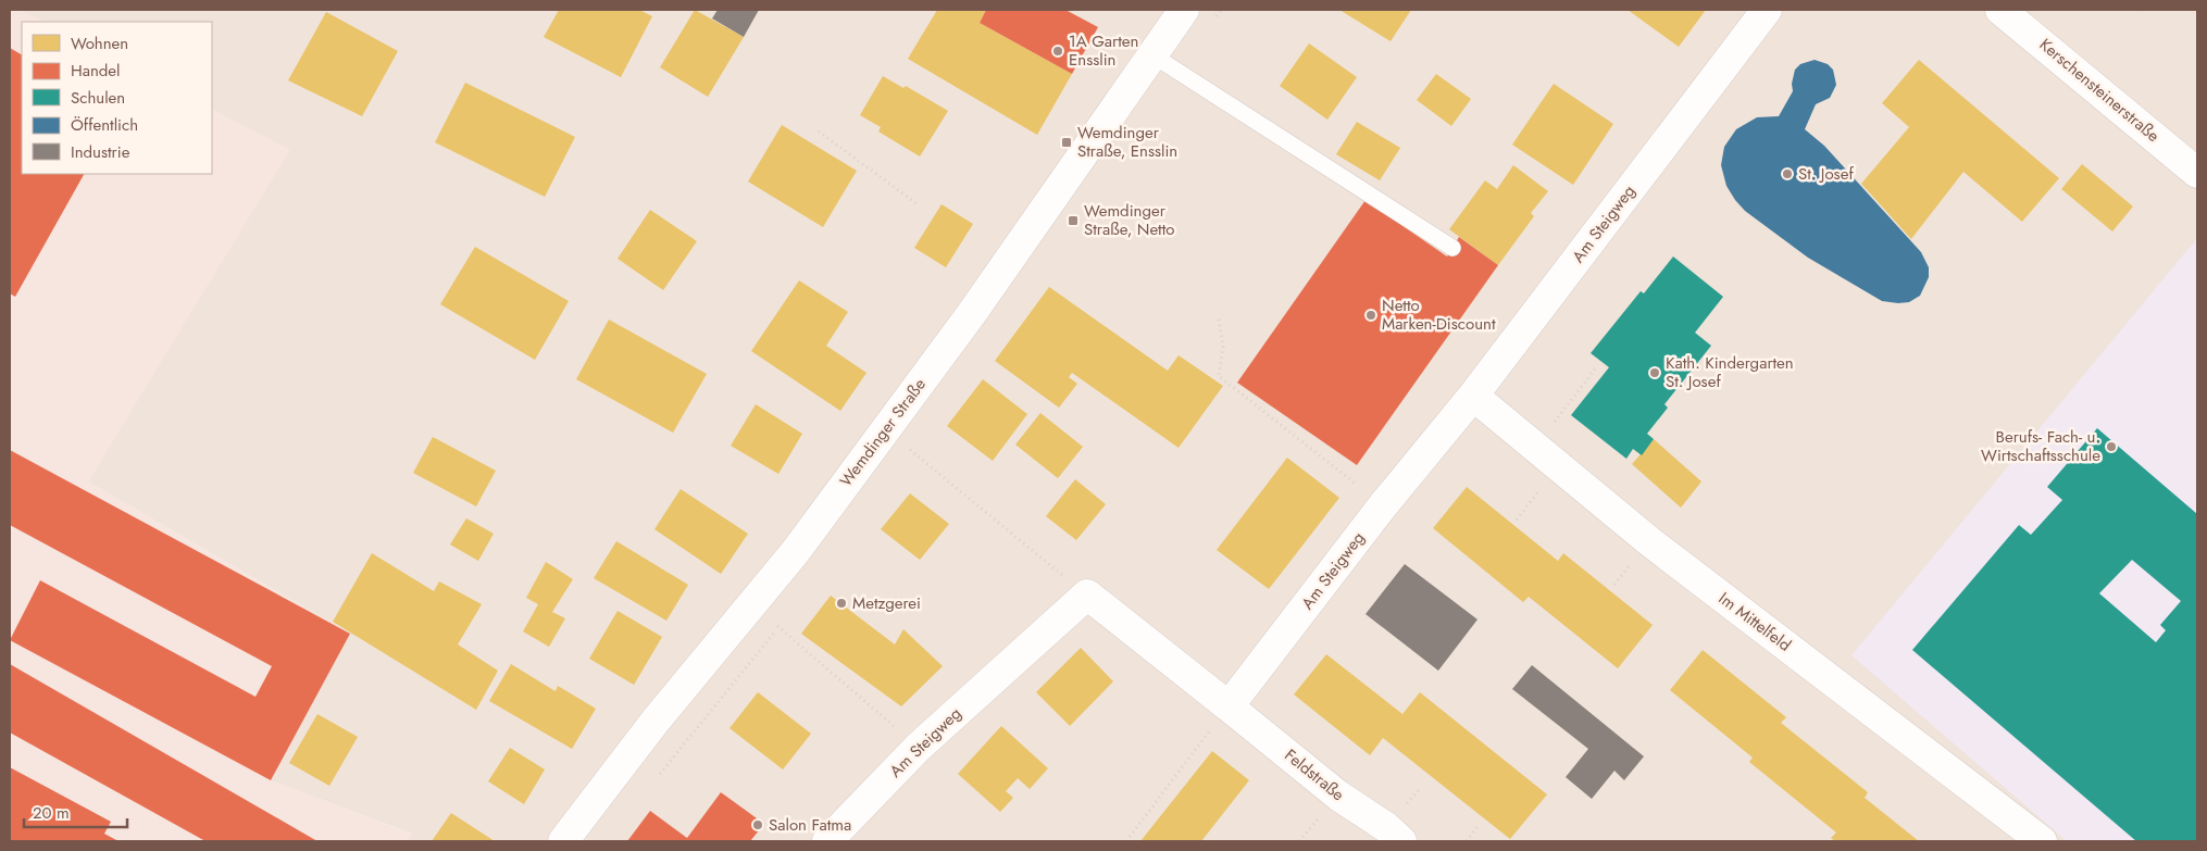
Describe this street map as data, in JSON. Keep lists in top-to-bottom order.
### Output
{
  "streets": {
    "street": [
      "Kerschensteinerstraße",
      "Am Steigweg",
      "Wemdinger Straße",
      "Im Mittelfeld",
      "Feldstraße"
    ]
  },
  "crossings": [
    ["Am Steigweg", "Im Mittelfeld"],
    ["Am Steigweg", "Feldstraße"]
  ],
  "places": {
    "other": [
      "1A Garten Ensslin",
      "St. Josef",
      "Netto Marken-Discount",
      "Kath. Kindergarten St. Josef",
      "Berufs- Fach- u. Wirtschaftsschule",
      "Metzgerei",
      "Salon Fatma"
    ],
    "transit": ["Wemdinger Straße, Ensslin", "Wemdinger Straße, Netto"]
  },
  "legend": [
    "Wohnen",
    "Handel",
    "Schulen",
    "Öffentlich",
    "Industrie"
  ],
  "scale_bar": "20 m"
}
